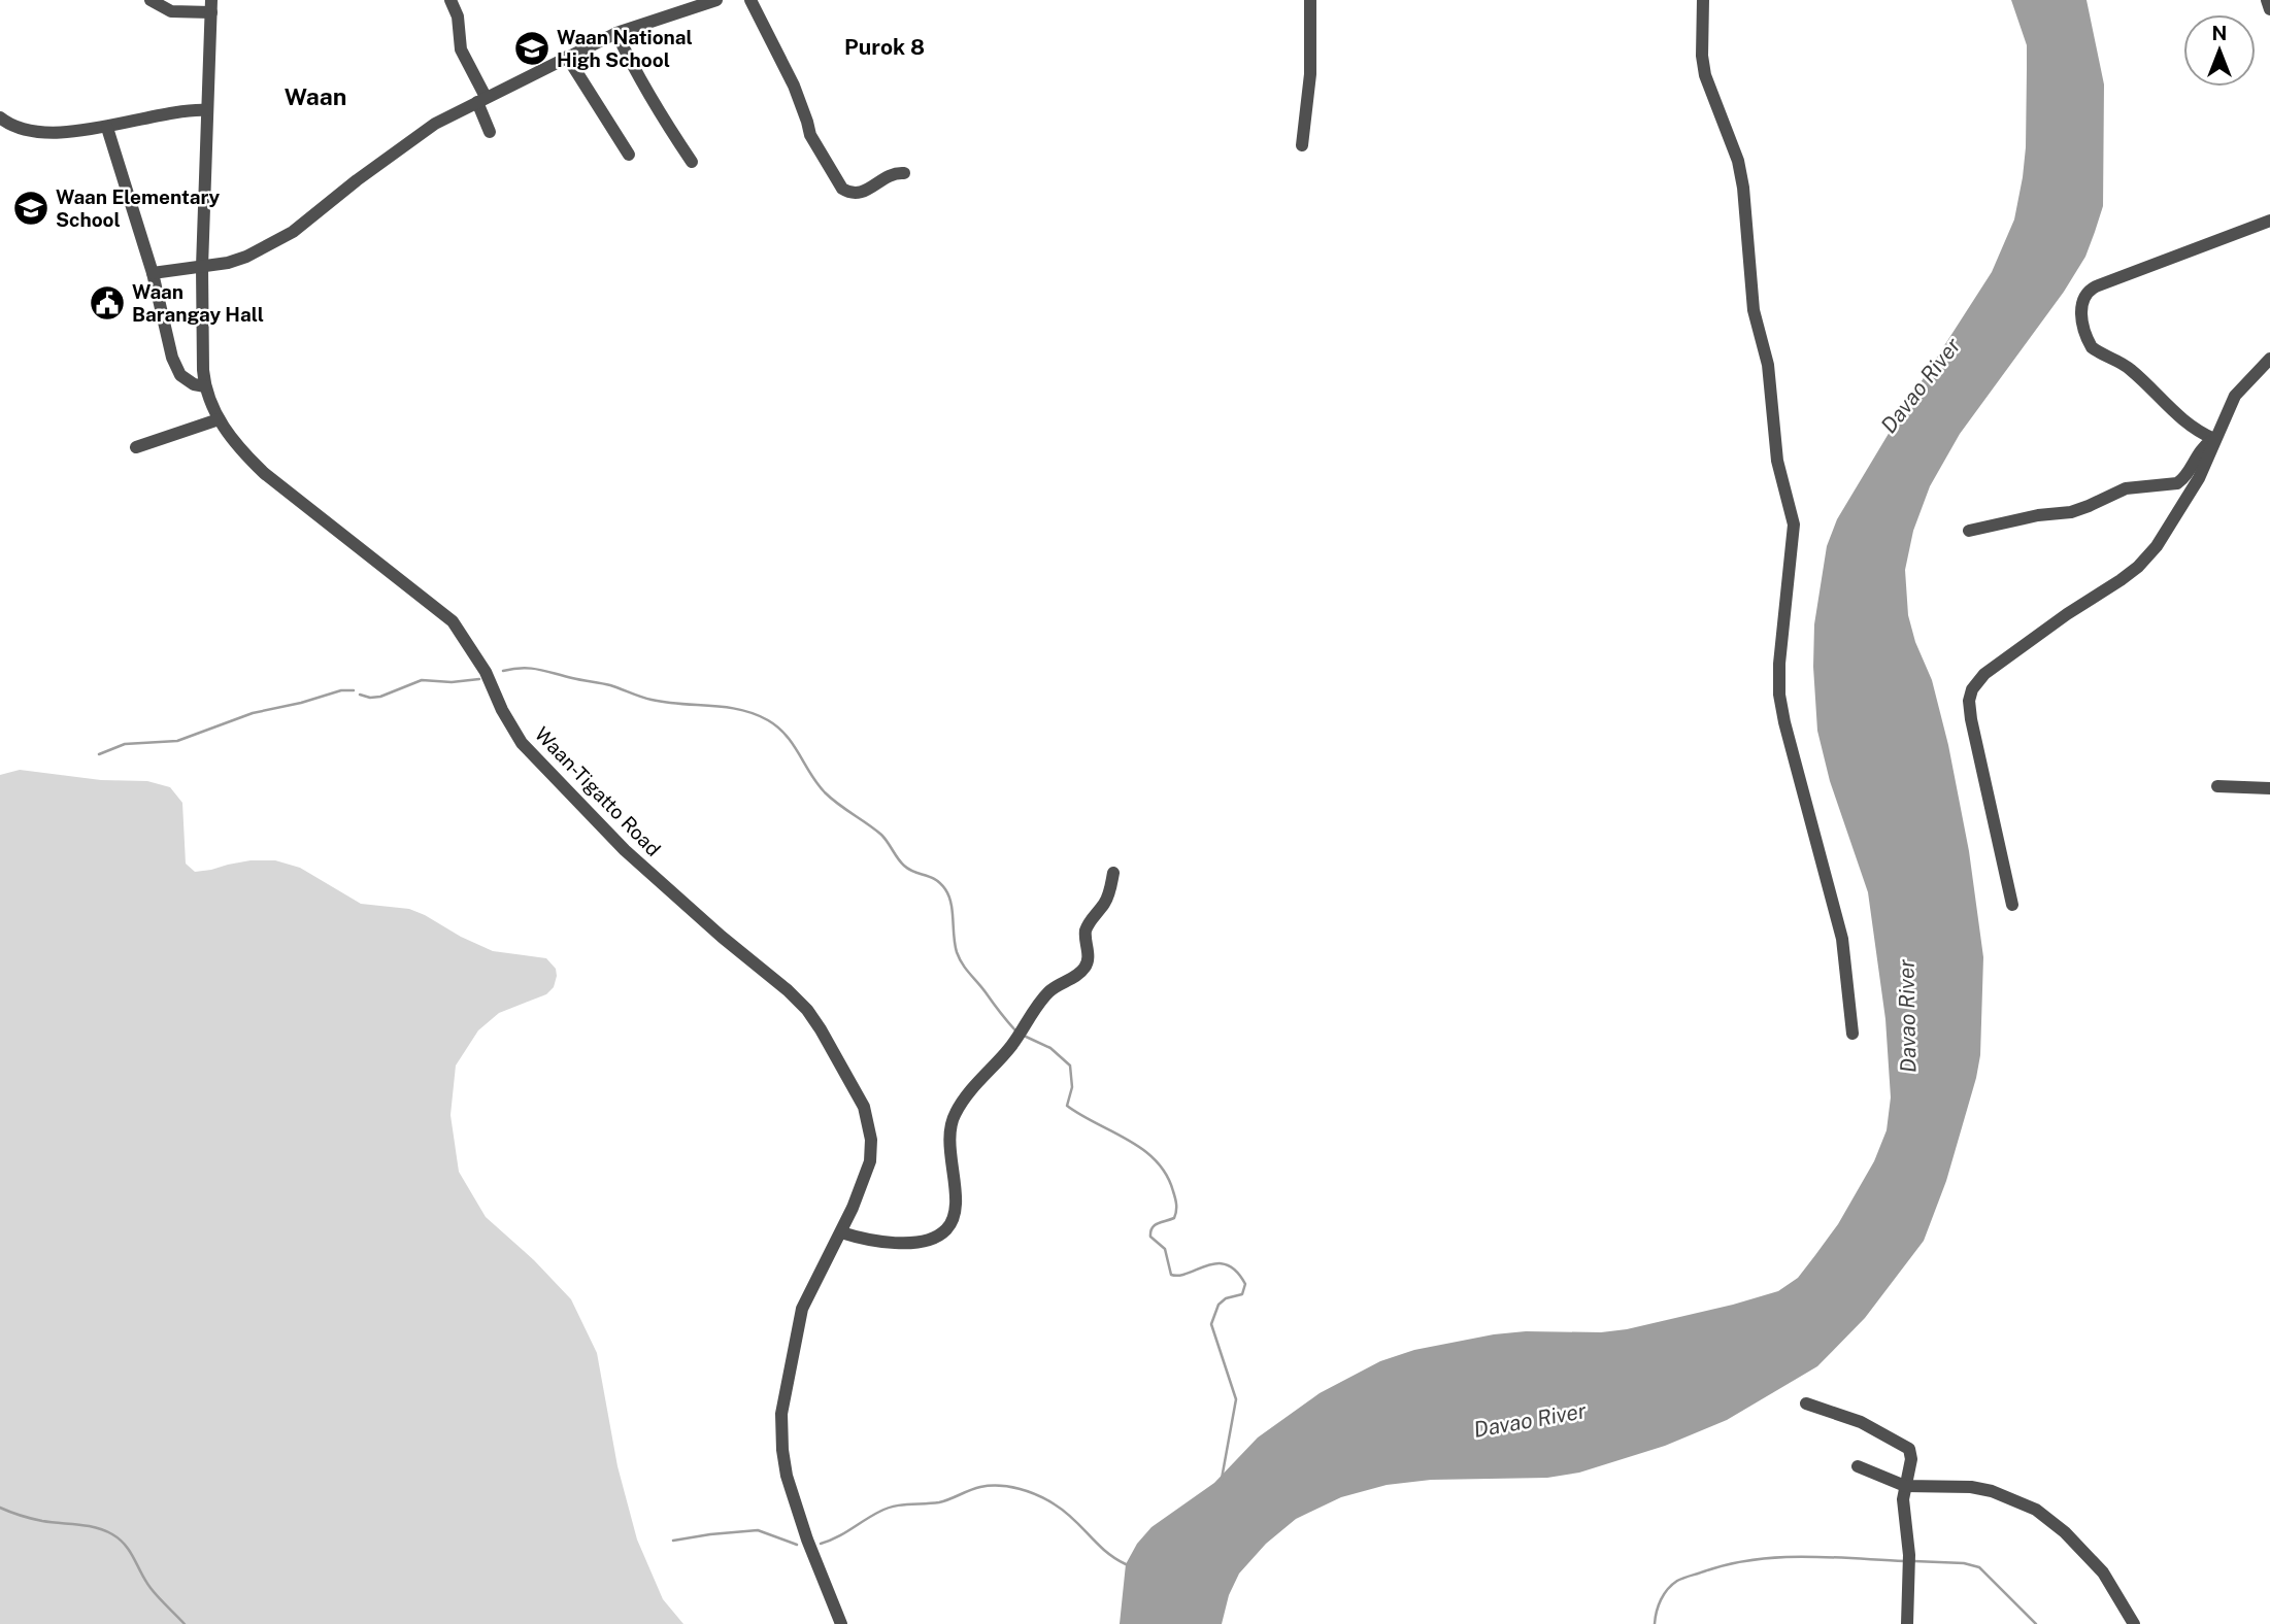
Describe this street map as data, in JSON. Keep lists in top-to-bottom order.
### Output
{
  "streets": {
    "street": ["Waan-Tigatto Road"]
  },
  "districts": ["Purok 8", "Waan"],
  "water": ["Davao River"],
  "places": {
    "school or university": ["Waan National High School", "Waan Elementary School"],
    "public building": ["Waan Barangay Hall"]
  },
  "north": "top"
}
